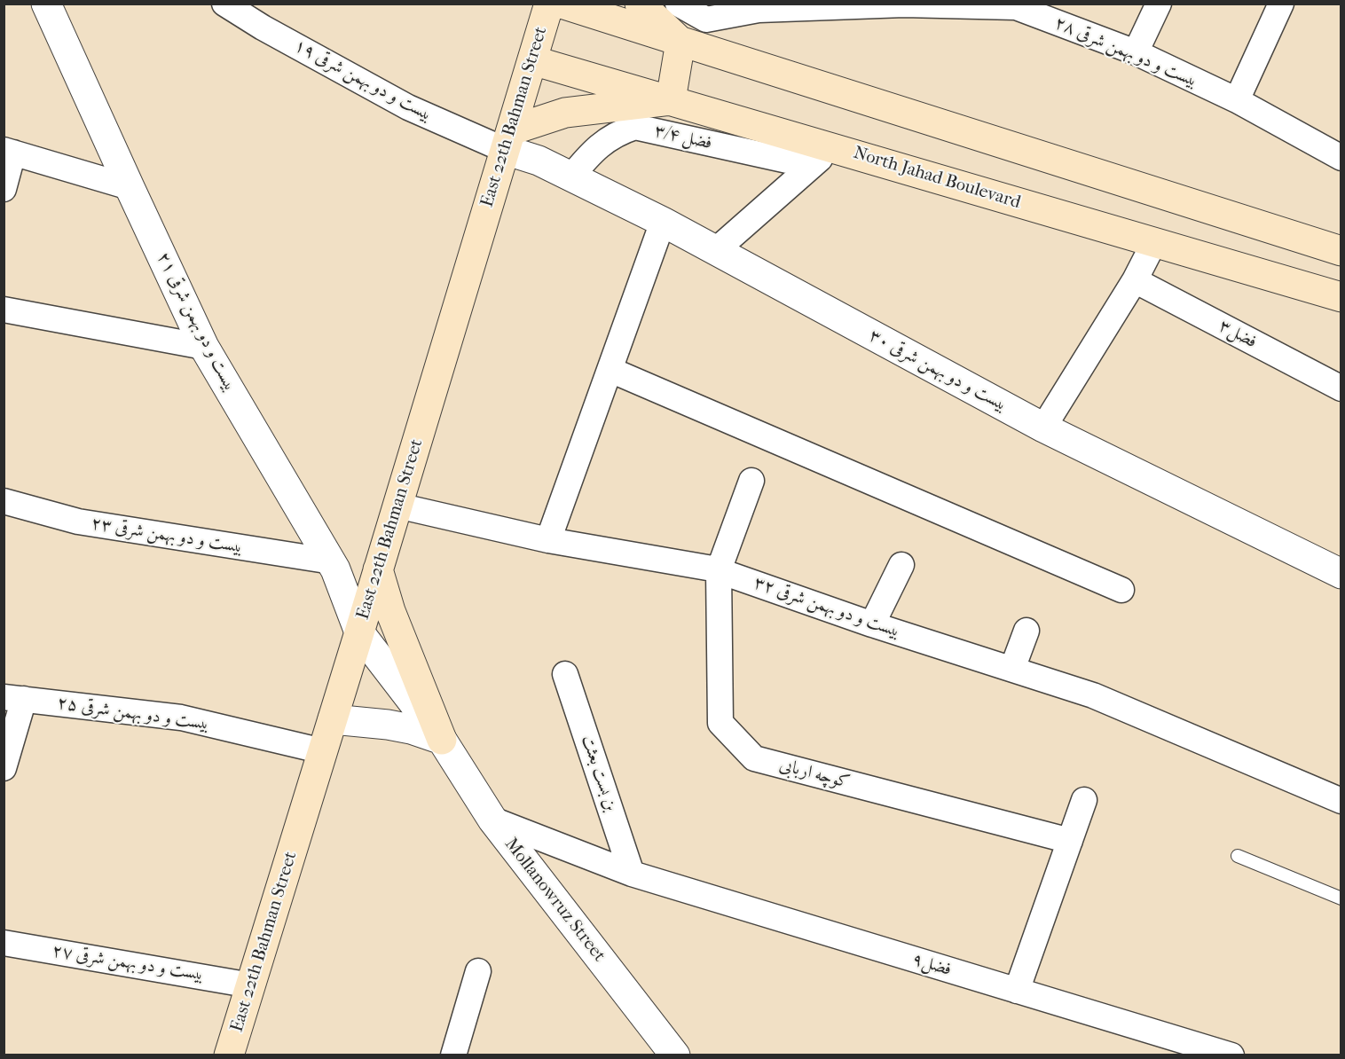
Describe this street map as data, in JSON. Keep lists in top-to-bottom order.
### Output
{
  "streets": {
    "main road": ["East 22th Bahman Street", "North Jahad Boulevard"],
    "street": [
      "بیست و دو بهمن شرقی ۲۸",
      "بیست و دو بهمن شرقی ۱۹",
      "فضل ۳/۴",
      "بیست و دو بهمن شرقی ۲۱",
      "فضل۳",
      "بیست و دو بهمن شرقی ۳۰",
      "بیست و دو بهمن شرقی ۲۳",
      "بیست و دو بهمن شرقی ۳۲",
      "بیست و دو بهمن شرقی ۲۵",
      "بن بست بعثت",
      "کوچه اربابی",
      "Mollanowruz Street",
      "بیست و دو بهمن شرقی ۲۷",
      "فضل۹"
    ]
  },
  "crossings": [
    ["بیست و دو بهمن شرقی ۱۹", "East 22th Bahman Street"],
    ["بیست و دو بهمن شرقی ۱۹", "بیست و دو بهمن شرقی ۳۰"],
    ["East 22th Bahman Street", "North Jahad Boulevard"],
    ["East 22th Bahman Street", "بیست و دو بهمن شرقی ۲۱"],
    ["East 22th Bahman Street", "بیست و دو بهمن شرقی ۳۰"],
    ["East 22th Bahman Street", "بیست و دو بهمن شرقی ۳۲"],
    ["East 22th Bahman Street", "بیست و دو بهمن شرقی ۲۵"],
    ["East 22th Bahman Street", "Mollanowruz Street"],
    ["East 22th Bahman Street", "بیست و دو بهمن شرقی ۲۷"],
    ["فضل ۳/۴", "بیست و دو بهمن شرقی ۳۰"],
    ["بیست و دو بهمن شرقی ۲۱", "بیست و دو بهمن شرقی ۲۳"],
    ["بیست و دو بهمن شرقی ۲۱", "Mollanowruz Street"],
    ["بیست و دو بهمن شرقی ۳۲", "کوچه اربابی"],
    ["بن بست بعثت", "فضل۹"],
    ["Mollanowruz Street", "فضل۹"]
  ]
}
